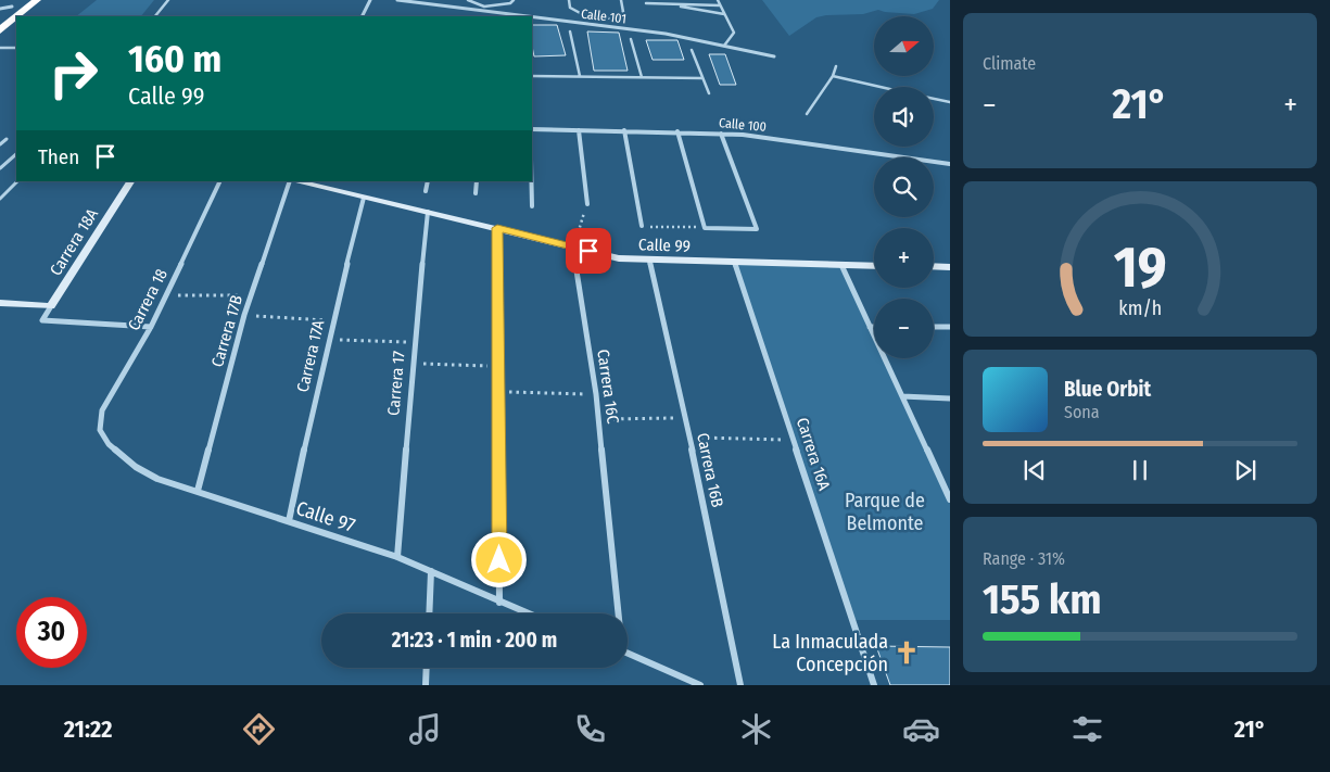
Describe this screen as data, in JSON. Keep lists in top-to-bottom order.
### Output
{
  "streets": {
    "street": [
      "Calle 101",
      "Calle 100",
      "Carrera 18A",
      "Calle 99",
      "Carrera 18",
      "Carrera 17B",
      "Carrera 17A",
      "Carrera 17",
      "Carrera 16C",
      "Carrera 16A",
      "Carrera 16B",
      "Calle 97"
    ]
  },
  "crossings": [
    ["Carrera 18A", "Carrera 18"],
    ["Calle 99", "Carrera 17B"],
    ["Calle 99", "Carrera 17A"],
    ["Calle 99", "Carrera 17"],
    ["Calle 99", "Carrera 16C"],
    ["Calle 99", "Carrera 16A"],
    ["Calle 99", "Carrera 16B"],
    ["Carrera 18", "Calle 97"],
    ["Carrera 17B", "Calle 97"],
    ["Carrera 17A", "Calle 97"],
    ["Carrera 17", "Calle 97"]
  ],
  "parks": ["Parque de Belmonte"],
  "places": {
    "church": ["La Inmaculada Concepción"]
  },
  "north": "right",
  "page": {
    "tile": [
      "Climate",
      ["Range · 31%", "155 km"]
    ],
    "map_buttons": ["+", "−"],
    "turn": ["160 m", "Calle 99"],
    "heat": ["−", "21°", "+"],
    "then": "Then",
    "song": ["Blue Orbit", "Sona"],
    "limit": "30",
    "trip": "21:23 · 1 min · 200 m",
    "tabs": ["21:22", "21°"],
    "gauge": ["19", "km/h"]
  }
}
